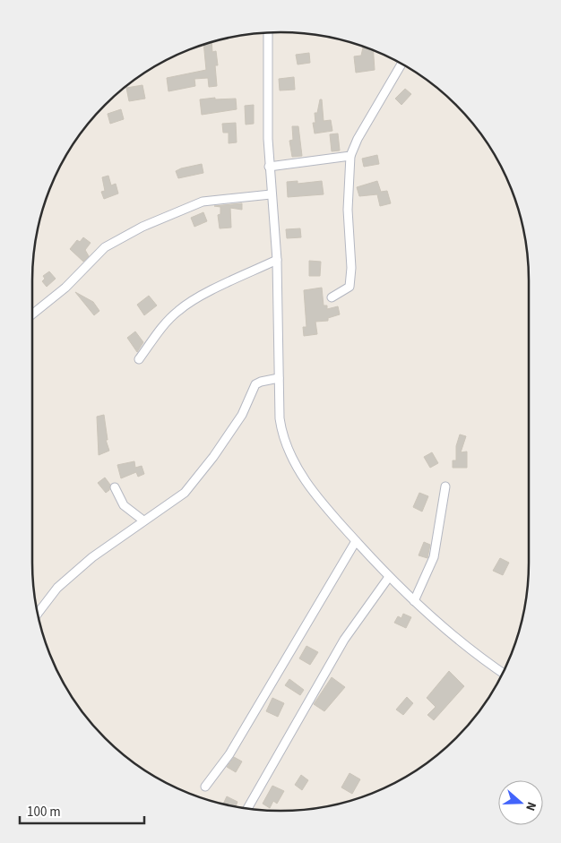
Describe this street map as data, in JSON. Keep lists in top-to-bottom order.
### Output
{
  "scale_bar": "100 m",
  "north": "right"
}
